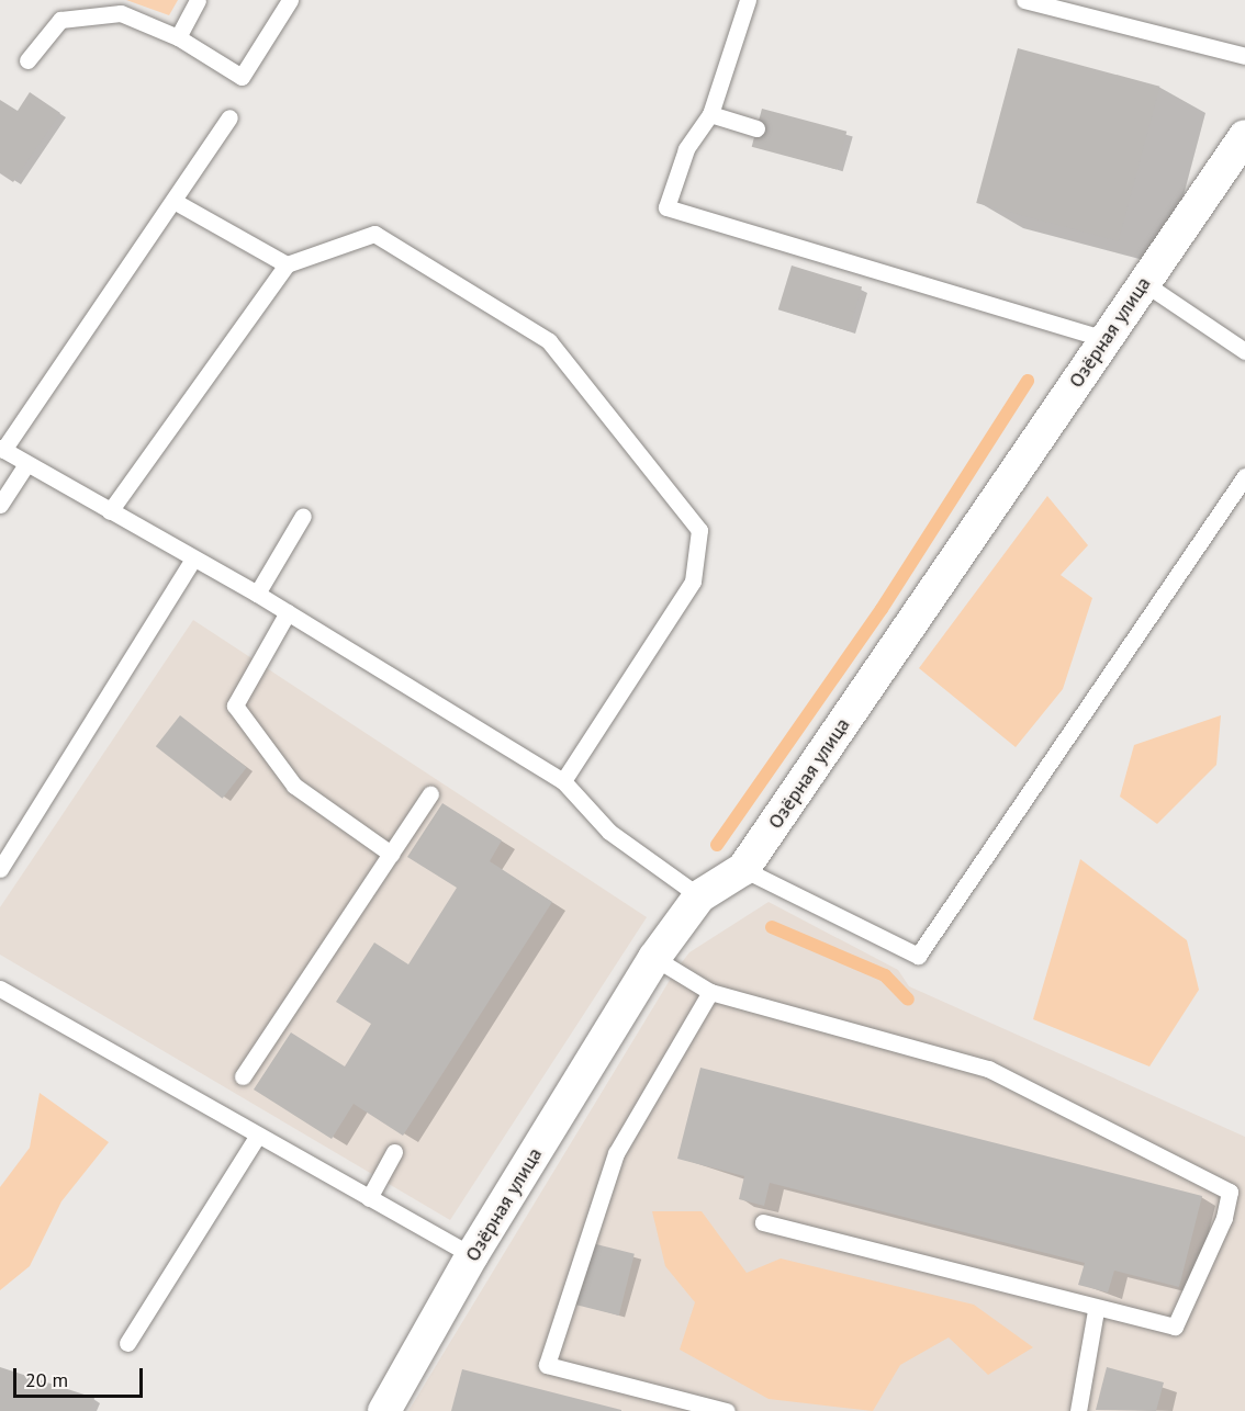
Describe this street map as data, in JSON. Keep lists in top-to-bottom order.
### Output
{
  "streets": {
    "street": ["Озёрная улица"]
  },
  "scale_bar": "20 m"
}
